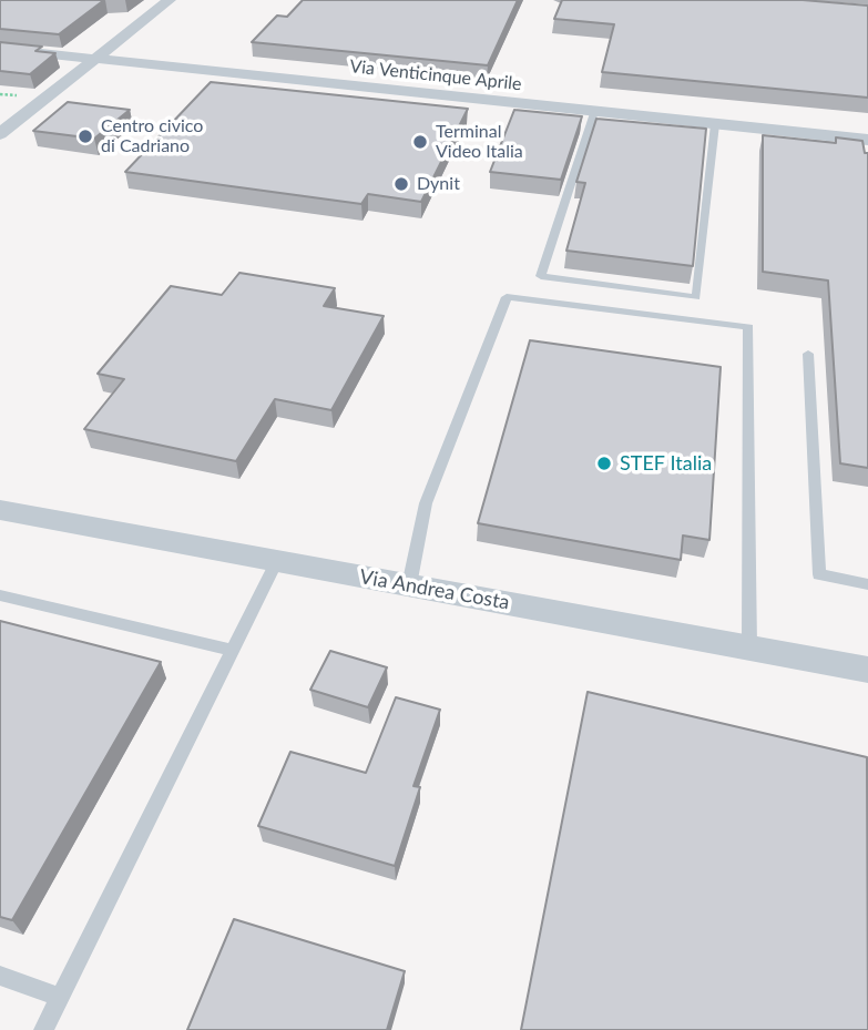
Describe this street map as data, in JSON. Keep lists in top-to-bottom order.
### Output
{
  "streets": {
    "street": ["Via Venticinque Aprile", "Via Andrea Costa"]
  },
  "places": [
    "Centro civico di Cadriano",
    "Terminal Video Italia",
    "Dynit",
    "STEF Italia"
  ]
}
